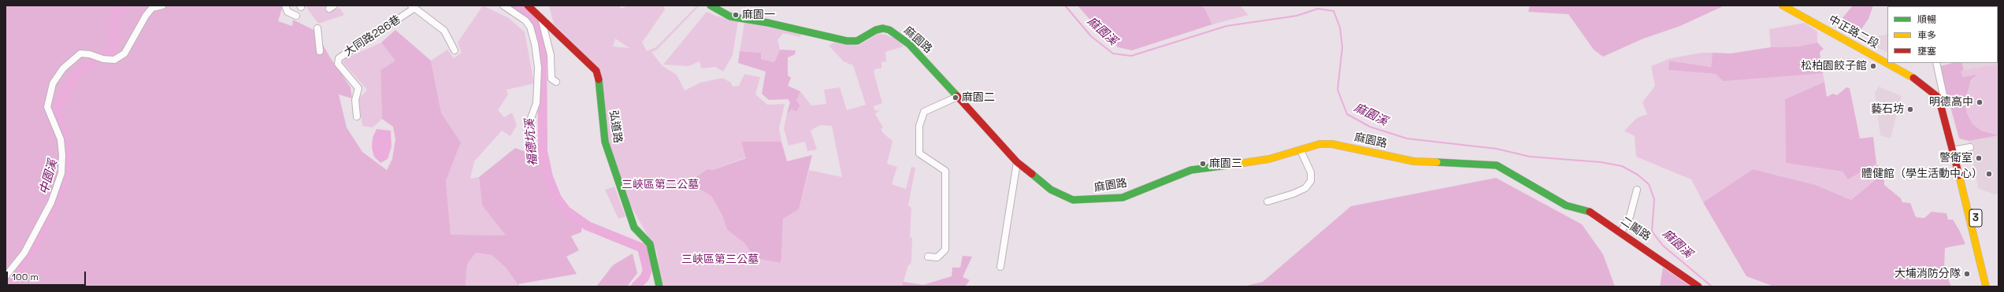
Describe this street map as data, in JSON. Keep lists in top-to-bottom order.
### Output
{
  "streets": {
    "street": [
      "中正路二段",
      "大同路286巷",
      "麻園路",
      "弘道路",
      "3",
      "二鬮路"
    ]
  },
  "crossings": [
    ["麻園路", "二鬮路"]
  ],
  "water": ["麻園溪", "福德坑溪", "中園溪"],
  "parks": ["三峽區第二公墓", "三峽區第三公墓"],
  "places": [
    "麻園一",
    "松柏園餃子館",
    "麻園二",
    "明德高中",
    "藝石坊",
    "警衛室",
    "麻園三",
    "體健館（學生活動中心）",
    "大埔消防分隊"
  ],
  "legend": ["順暢", "車多", "壅塞"],
  "scale_bar": "100 m"
}
